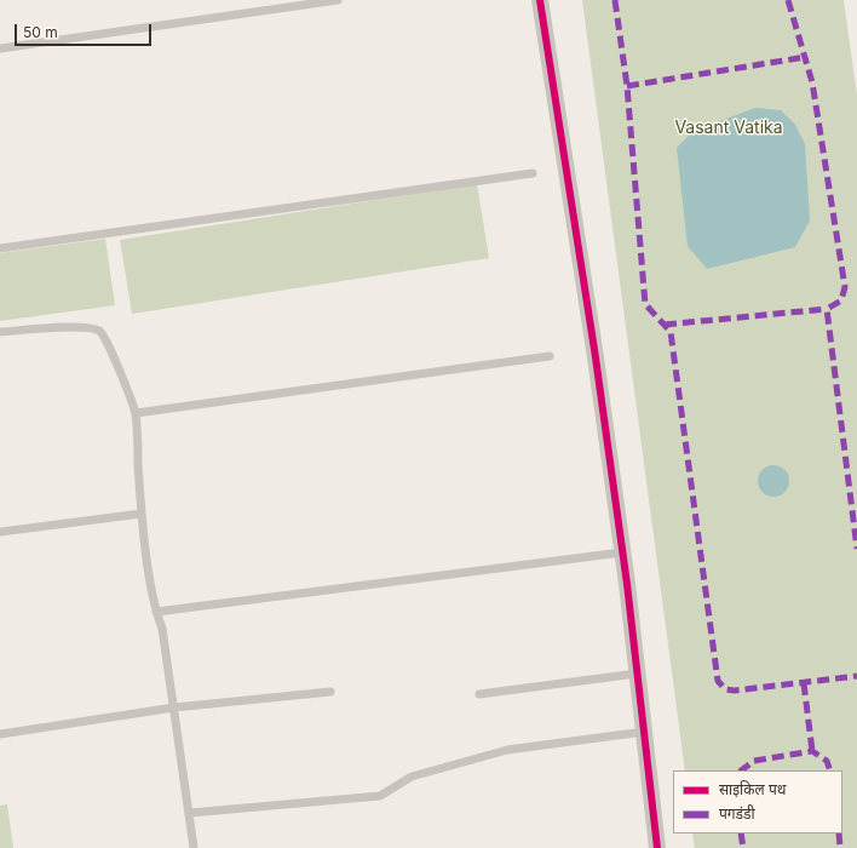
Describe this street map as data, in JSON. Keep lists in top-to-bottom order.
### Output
{
  "parks": ["Vasant Vatika"],
  "legend": ["साइकिल पथ", "पगडंडी"],
  "scale_bar": "50 m"
}
